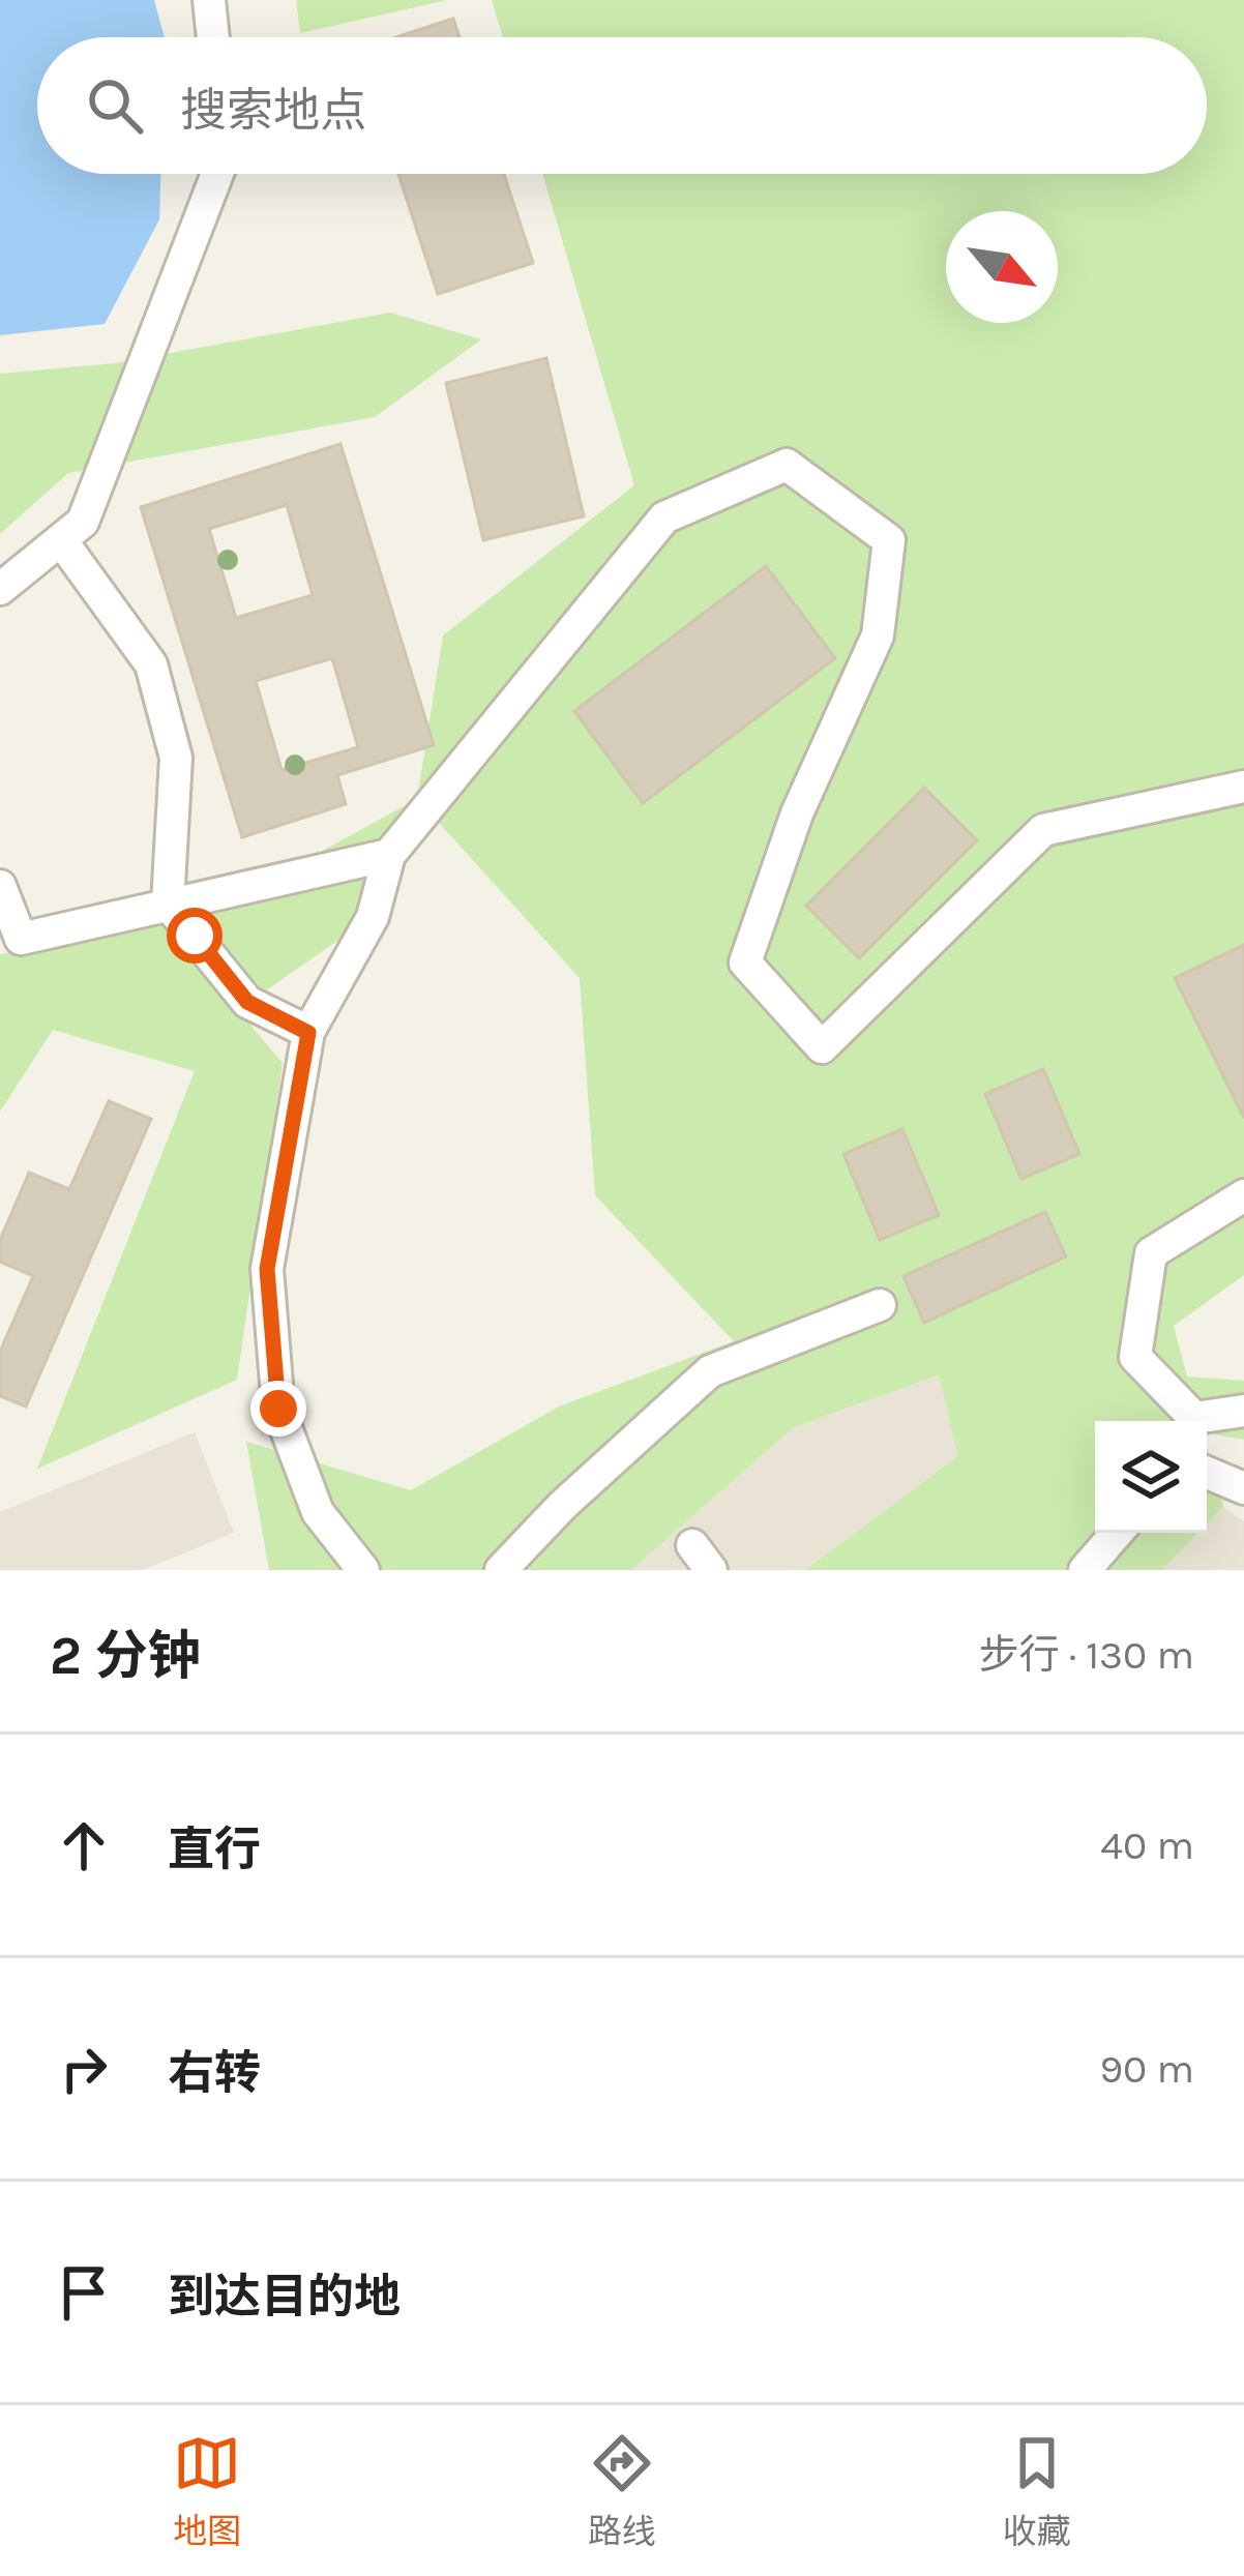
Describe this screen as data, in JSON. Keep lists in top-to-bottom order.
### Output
{
  "north": "bottom right",
  "page": {
    "search": "搜索地点",
    "heading": ["2 分钟", "步行 · 130 m"],
    "list": [
      ["直行", "40 m"],
      ["右转", "90 m"],
      "到达目的地"
    ],
    "nav": ["地图", "路线", "收藏"]
  }
}
